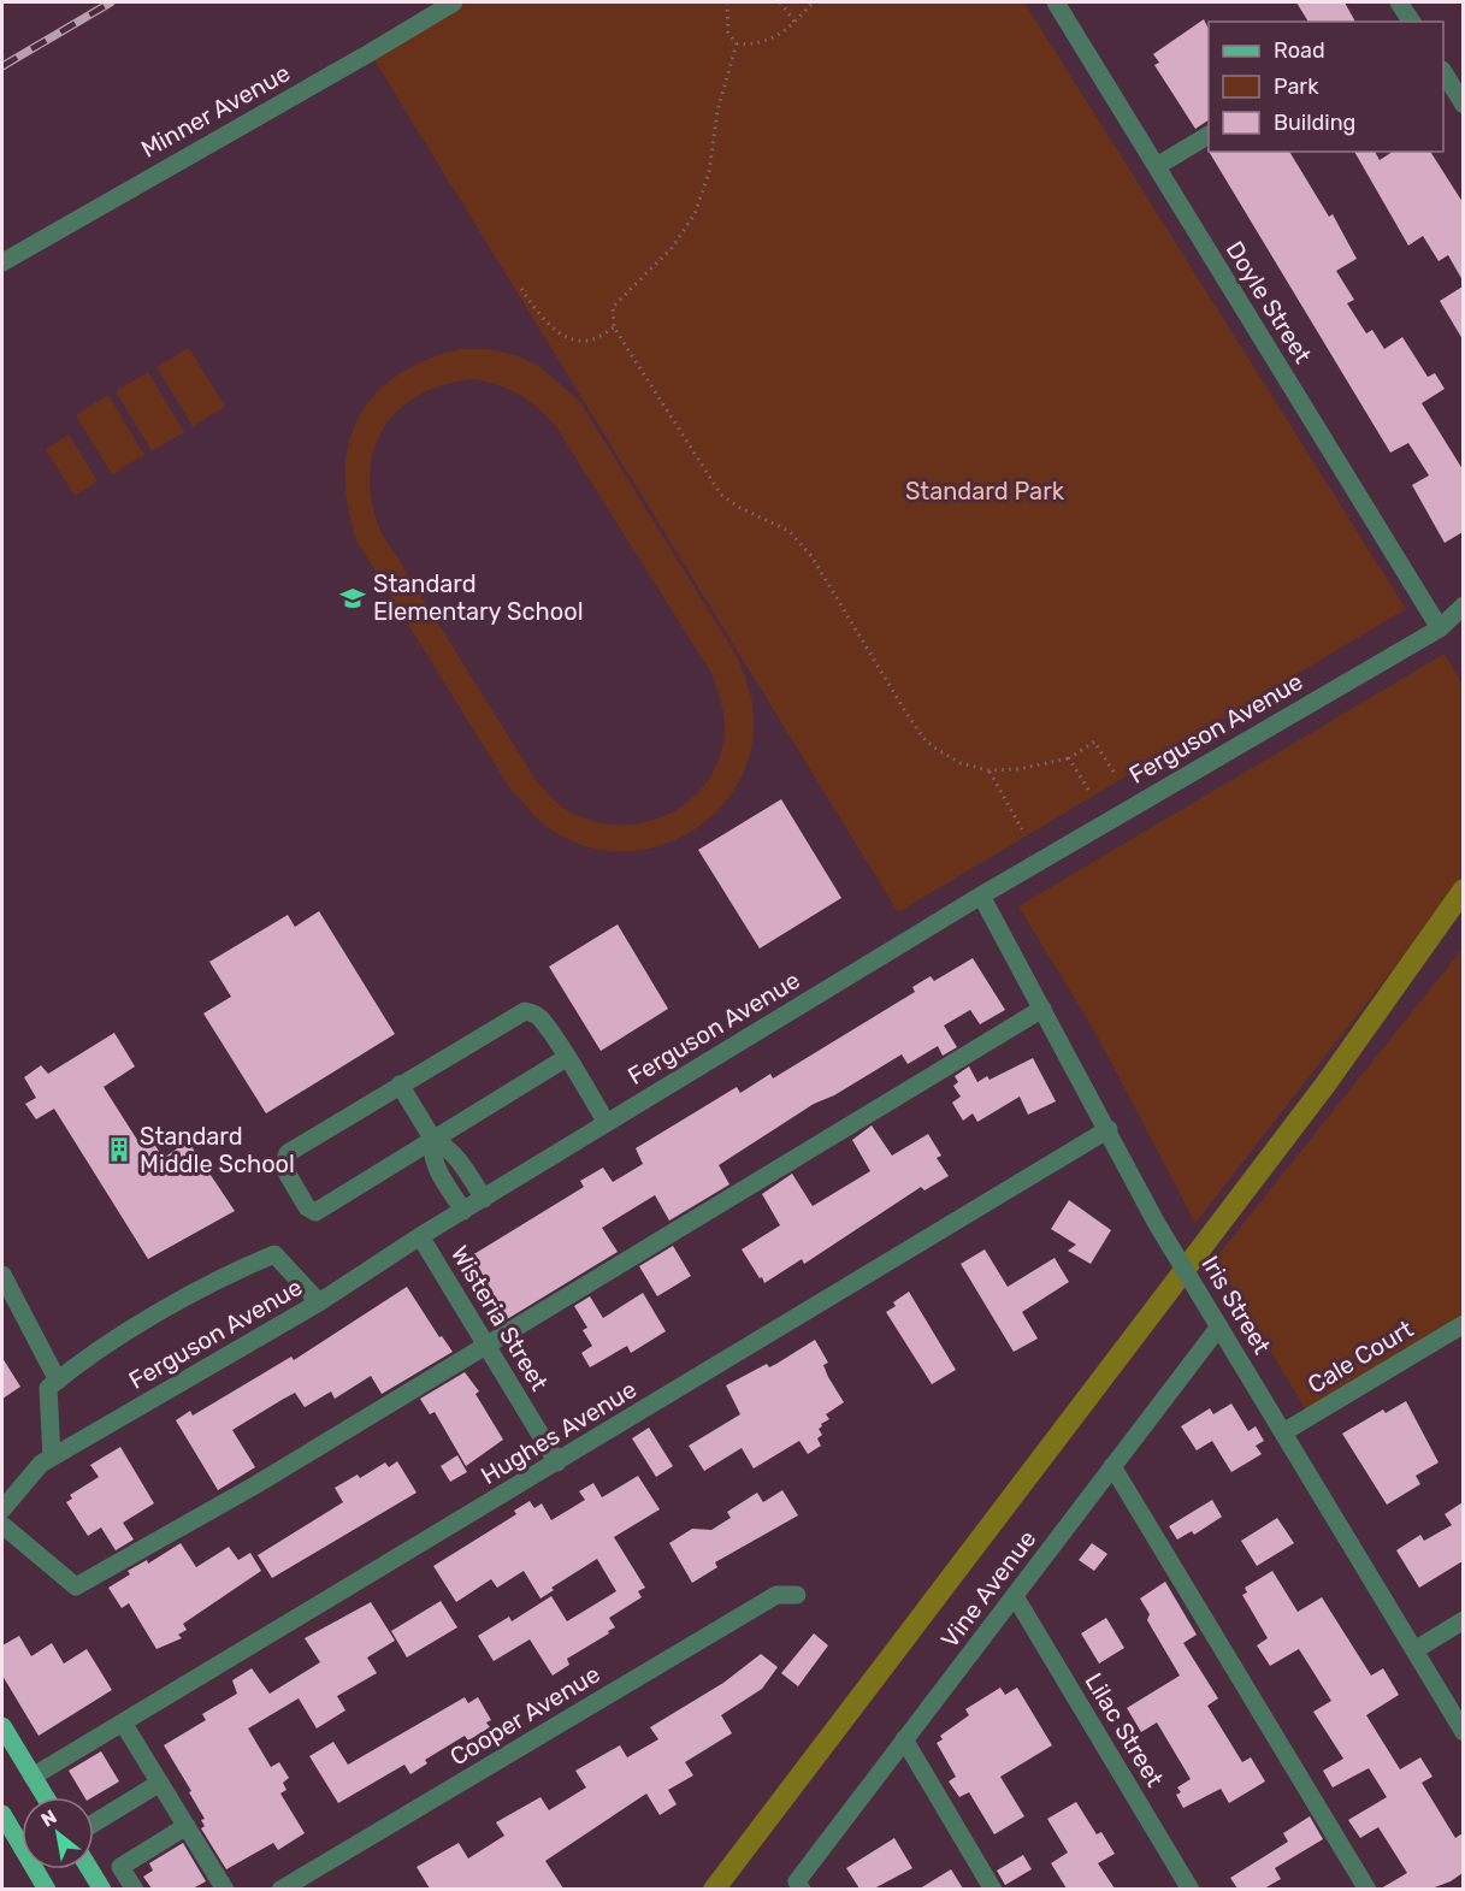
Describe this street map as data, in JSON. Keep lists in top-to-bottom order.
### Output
{
  "streets": {
    "street": [
      "Minner Avenue",
      "Doyle Street",
      "Ferguson Avenue",
      "Iris Street",
      "Wisteria Street",
      "Cale Court",
      "Hughes Avenue",
      "Vine Avenue",
      "Cooper Avenue",
      "Lilac Street"
    ]
  },
  "crossings": [
    ["Doyle Street", "Ferguson Avenue"],
    ["Ferguson Avenue", "Iris Street"],
    ["Ferguson Avenue", "Wisteria Street"],
    ["Iris Street", "Cale Court"],
    ["Iris Street", "Hughes Avenue"],
    ["Iris Street", "Vine Avenue"],
    ["Wisteria Street", "Hughes Avenue"],
    ["Vine Avenue", "Lilac Street"]
  ],
  "parks": ["Standard Park"],
  "places": {
    "school or university": ["Standard Elementary School"],
    "building": ["Standard Middle School"]
  },
  "legend": ["Road", "Park", "Building"],
  "north": "top left"
}
